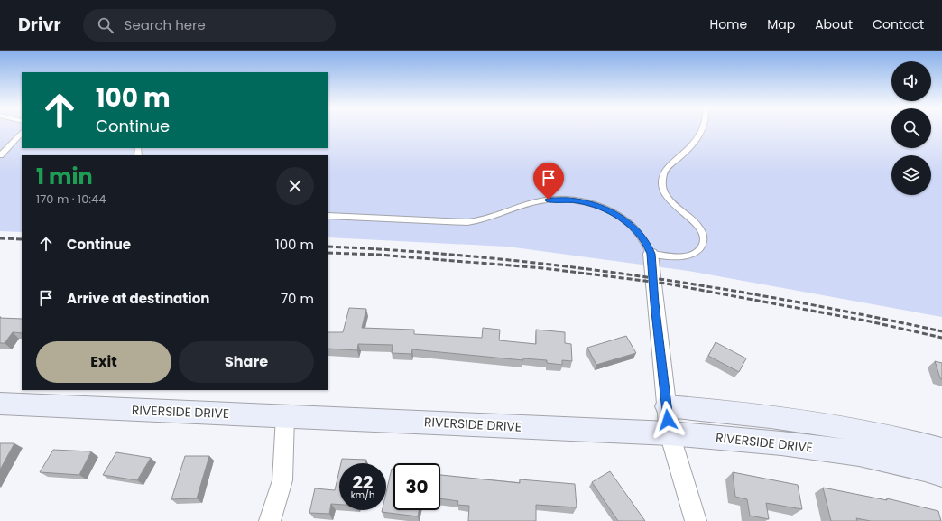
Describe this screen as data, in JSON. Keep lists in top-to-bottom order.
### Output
{
  "streets": {
    "street": ["RIVERSIDE DRIVE"]
  },
  "page": {
    "header": "Drivr",
    "search": "Search here",
    "nav": [
      "Home",
      "Map",
      "About",
      "Contact"
    ],
    "turn": ["100 m", "Continue"],
    "heading": ["1 min", "170 m · 10:44"],
    "list": [
      {
        "name": "Continue",
        "value": "100 m"
      },
      {
        "name": "Arrive at destination",
        "value": "70 m"
      }
    ],
    "buttons": ["Exit", "Share"],
    "speed": "22 km/h",
    "limit": "30"
  }
}
